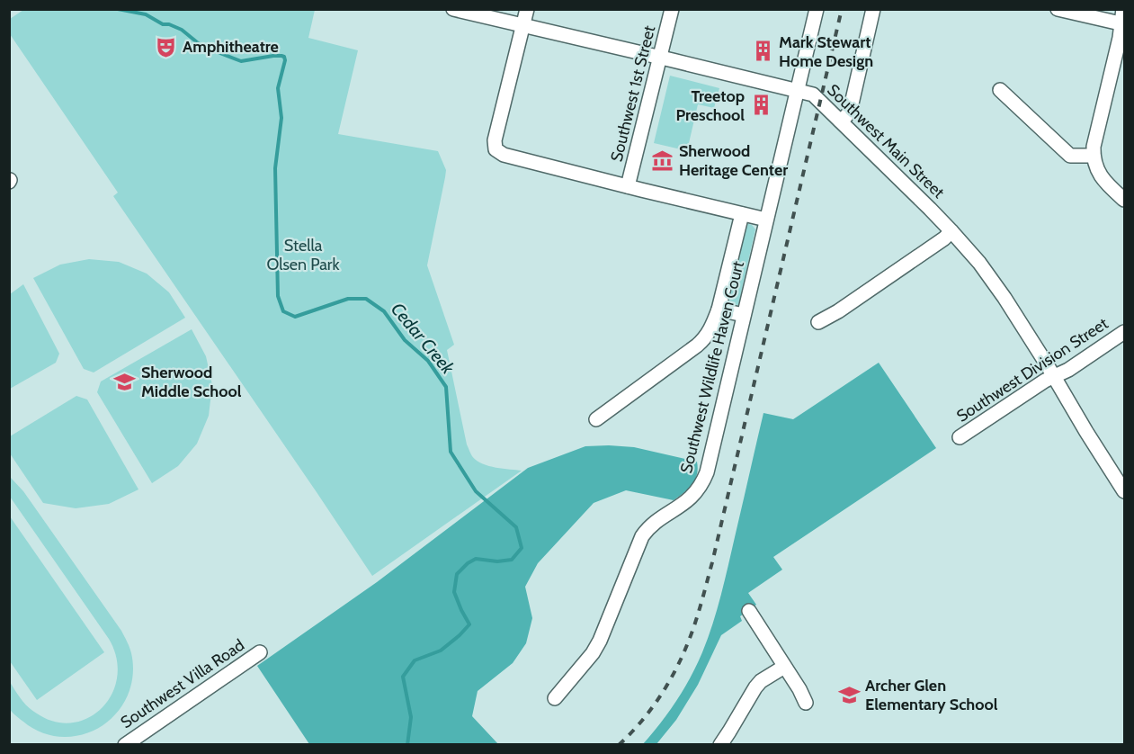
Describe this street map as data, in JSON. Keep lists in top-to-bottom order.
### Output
{
  "streets": {
    "street": [
      "Southwest 1st Street",
      "Southwest Main Street",
      "Southwest Wildlife Haven Court",
      "Southwest Division Street",
      "Southwest Villa Road"
    ]
  },
  "crossings": [
    ["Southwest 1st Street", "Southwest Main Street"],
    ["Southwest Main Street", "Southwest Wildlife Haven Court"],
    ["Southwest Main Street", "Southwest Division Street"]
  ],
  "water": ["Cedar Creek"],
  "parks": ["Stella Olsen Park"],
  "places": {
    "theatre": ["Amphitheatre"],
    "building": ["Mark Stewart Home Design", "Treetop Preschool"],
    "museum": ["Sherwood Heritage Center"],
    "school or university": ["Sherwood Middle School", "Archer Glen Elementary School"]
  }
}
